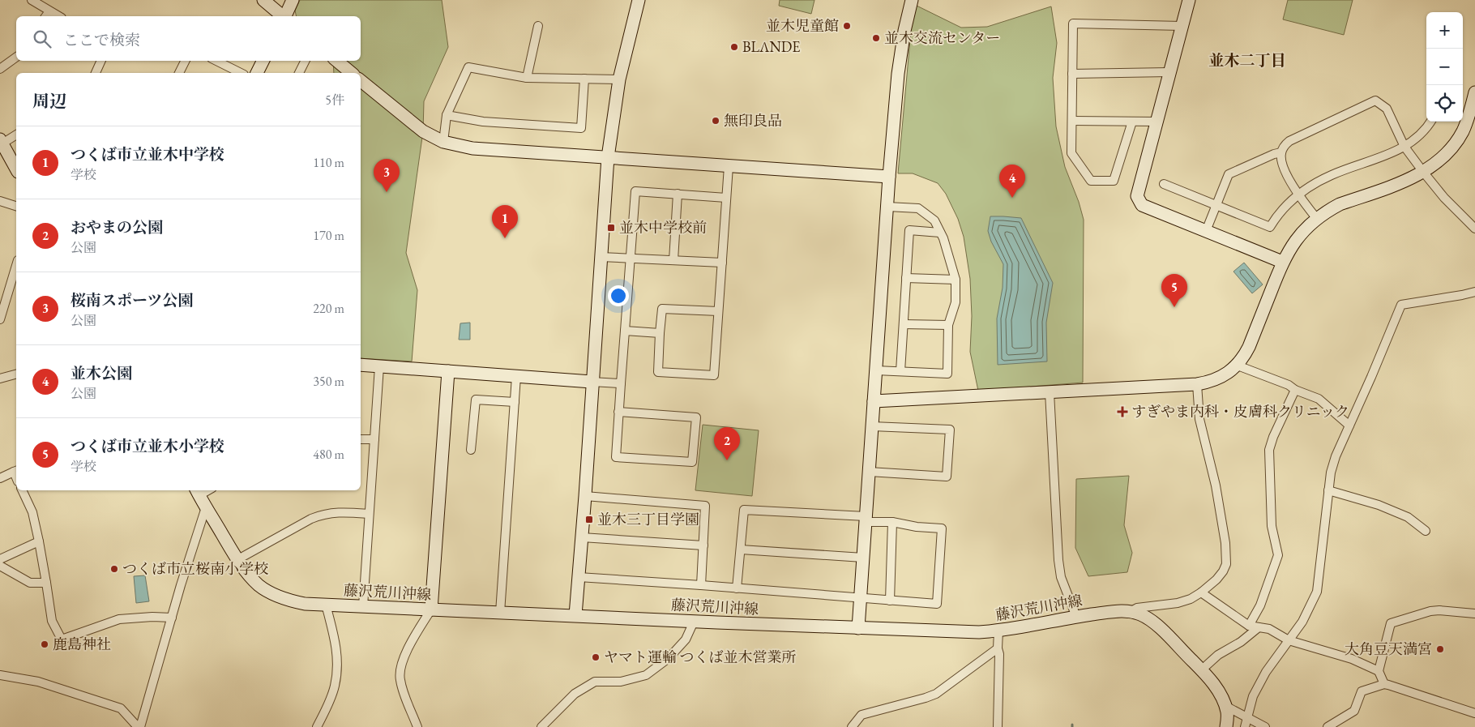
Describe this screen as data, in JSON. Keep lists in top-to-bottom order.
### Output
{
  "streets": {
    "street": ["藤沢荒川沖線"]
  },
  "districts": ["並木二丁目"],
  "places": {
    "other": [
      "並木児童館",
      "並木交流センター",
      "BLΛNDE",
      "無印良品",
      "つくば市立桜南小学校",
      "鹿島神社",
      "大角豆天満宮",
      "ヤマト運輸 つくば並木営業所"
    ],
    "transit": ["並木中学校前", "並木三丁目学園"],
    "health": ["すぎやま内科・皮膚科クリニック"]
  },
  "page": {
    "map_buttons": ["+", "−"],
    "search": "ここで検索",
    "heading": ["周辺", "5件"],
    "list": [
      {
        "mark": "1",
        "name": "つくば市立並木中学校",
        "note": "学校",
        "value": "110 m"
      },
      {
        "mark": "2",
        "name": "おやまの公園",
        "note": "公園",
        "value": "170 m"
      },
      {
        "mark": "3",
        "name": "桜南スポーツ公園",
        "note": "公園",
        "value": "220 m"
      },
      {
        "mark": "4",
        "name": "並木公園",
        "note": "公園",
        "value": "350 m"
      },
      {
        "mark": "5",
        "name": "つくば市立並木小学校",
        "note": "学校",
        "value": "480 m"
      }
    ],
    "pins": [
      "3",
      "4",
      "1",
      "5",
      "2"
    ]
  }
}
